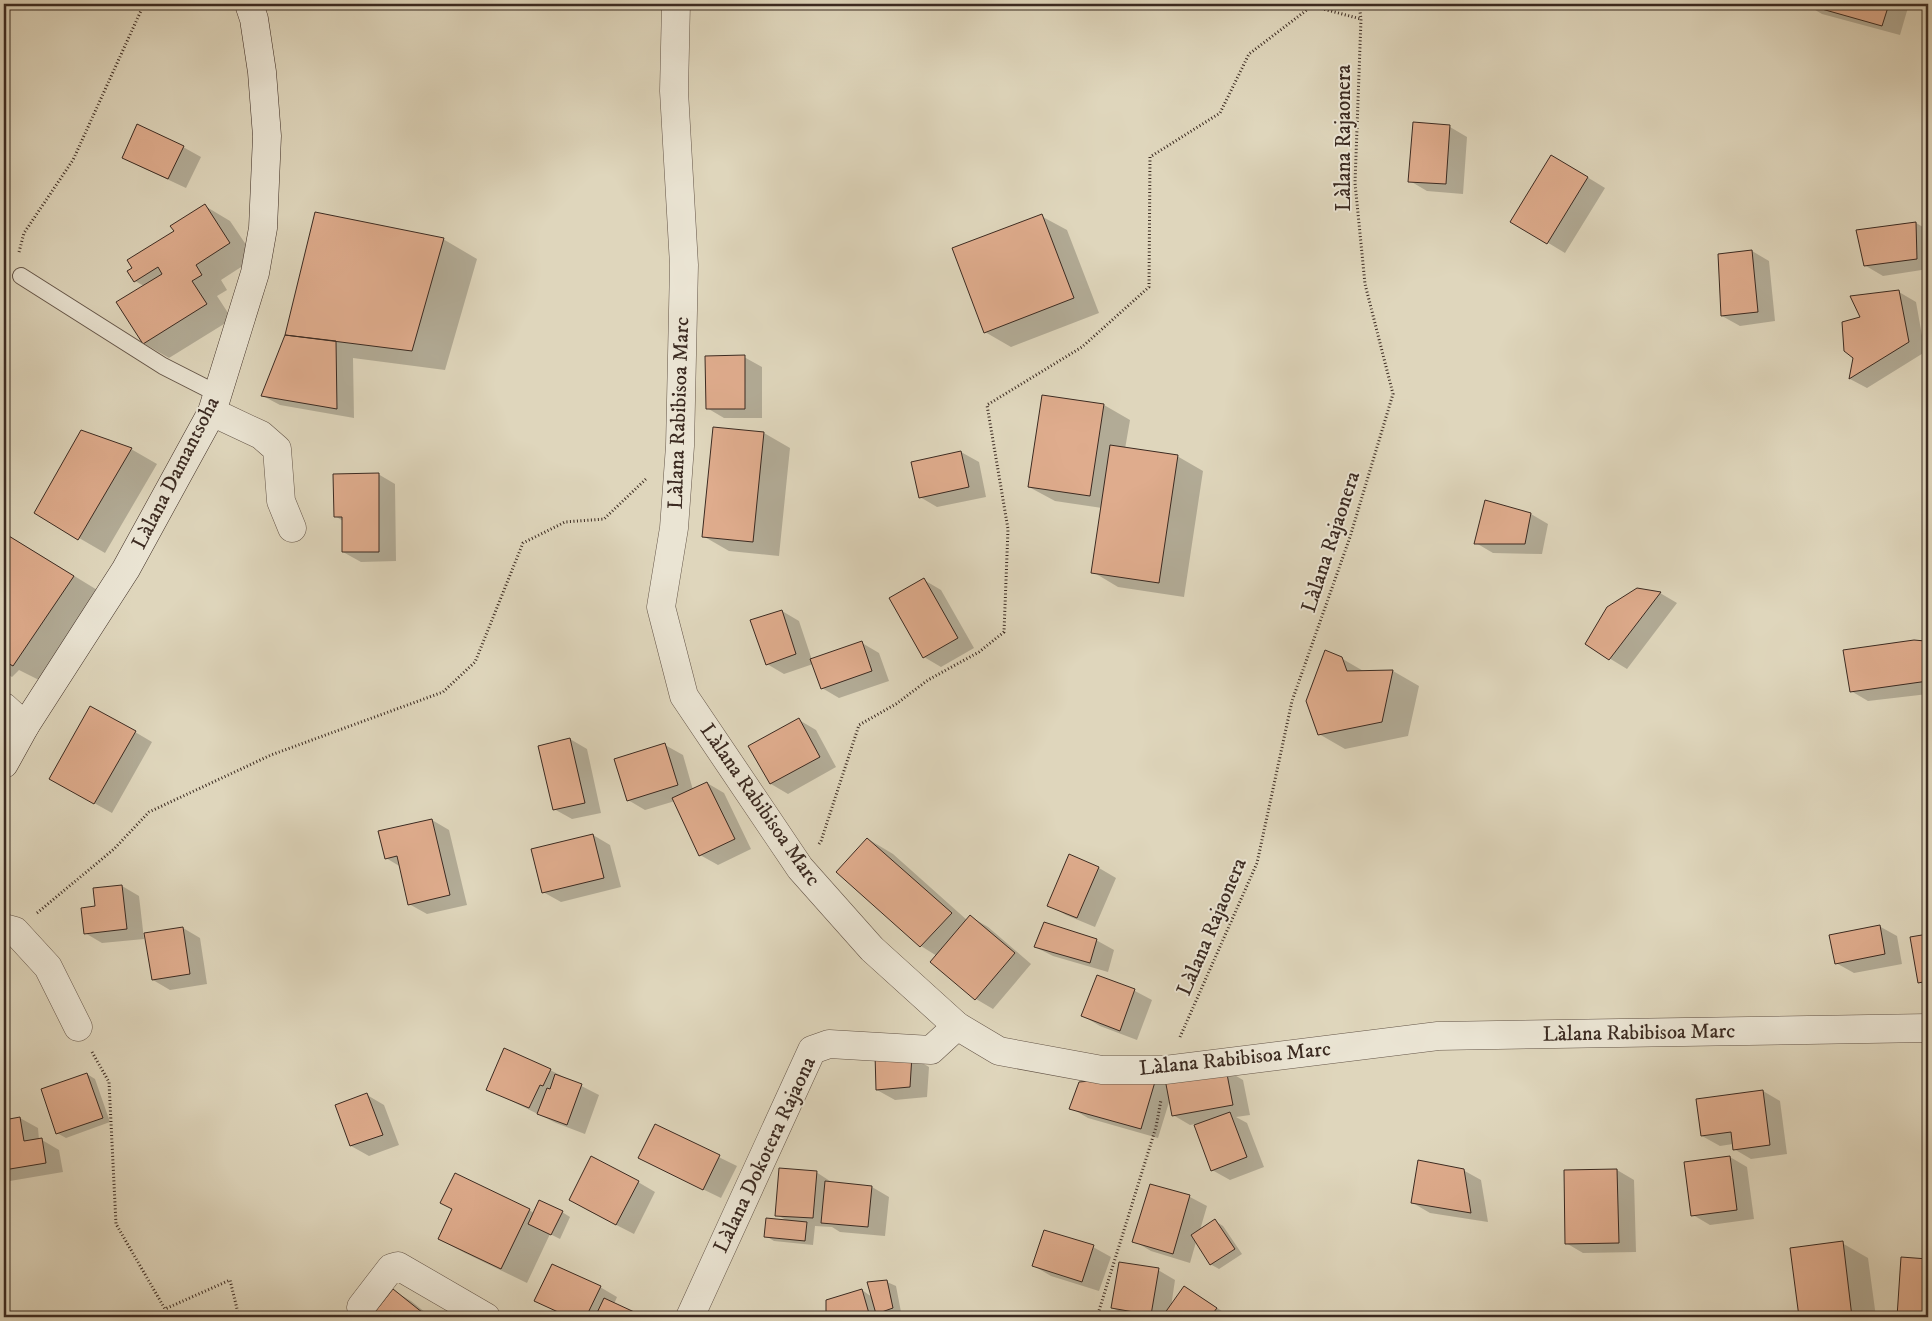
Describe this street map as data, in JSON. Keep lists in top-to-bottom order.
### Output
{
  "streets": {
    "street": ["Làlana Rabibisoa Marc", "Làlana Damantsoha", "Làlana Dokotera Rajaona"],
    "path": ["Làlana Rajaonera"]
  },
  "crossings": [
    ["Làlana Rajaonera", "Làlana Rabibisoa Marc"],
    ["Làlana Rabibisoa Marc", "Làlana Dokotera Rajaona"]
  ]
}
